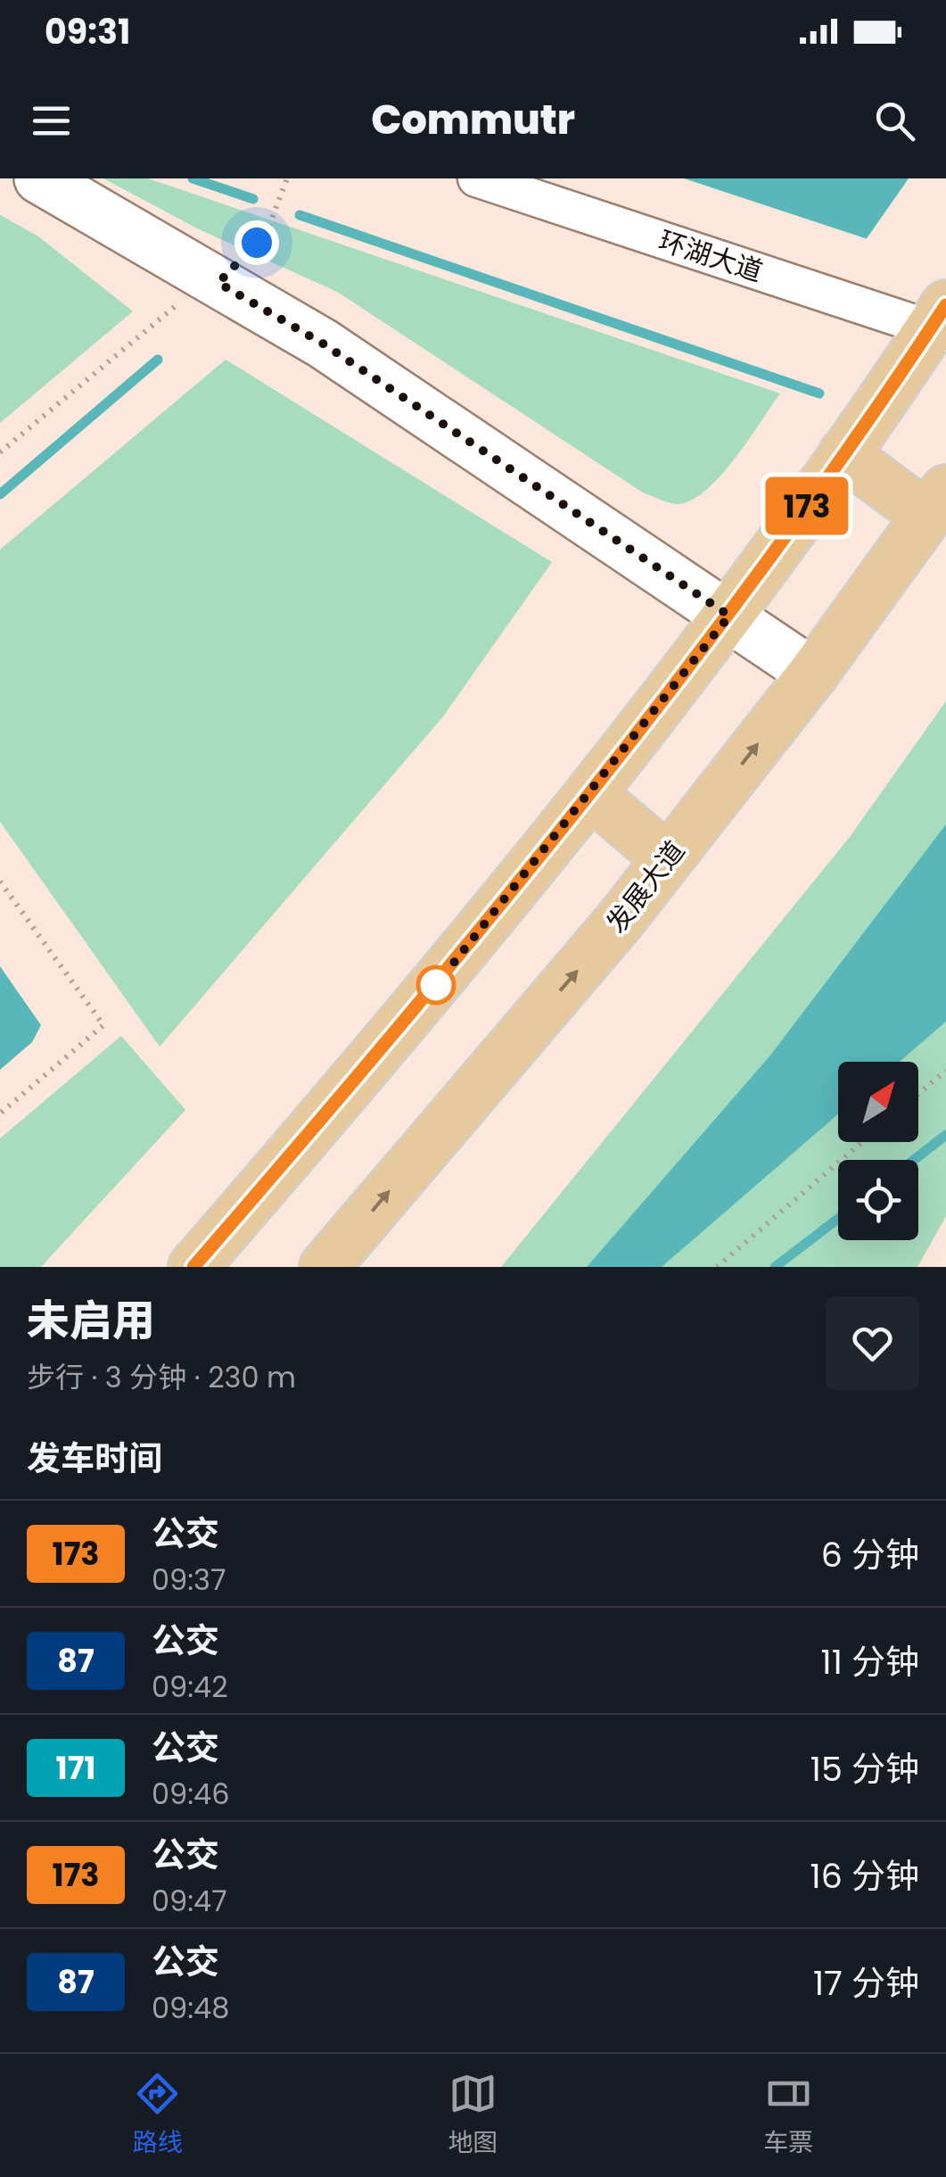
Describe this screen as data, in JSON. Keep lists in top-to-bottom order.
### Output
{
  "streets": {
    "main road": ["发展大道"],
    "street": ["环湖大道"]
  },
  "lines": ["bus line 173"],
  "north": "top right",
  "page": {
    "status": "09:31",
    "header": "Commutr",
    "on_map": "173",
    "heading": [
      ["未启用", "步行 · 3 分钟 · 230 m"],
      "发车时间"
    ],
    "list": [
      {
        "mark": "173",
        "name": "公交",
        "note": "09:37",
        "value": "6 分钟"
      },
      {
        "mark": "87",
        "name": "公交",
        "note": "09:42",
        "value": "11 分钟"
      },
      {
        "mark": "171",
        "name": "公交",
        "note": "09:46",
        "value": "15 分钟"
      },
      {
        "mark": "173",
        "name": "公交",
        "note": "09:47",
        "value": "16 分钟"
      },
      {
        "mark": "87",
        "name": "公交",
        "note": "09:48",
        "value": "17 分钟"
      }
    ],
    "tabs": ["路线", "地图", "车票"]
  }
}
